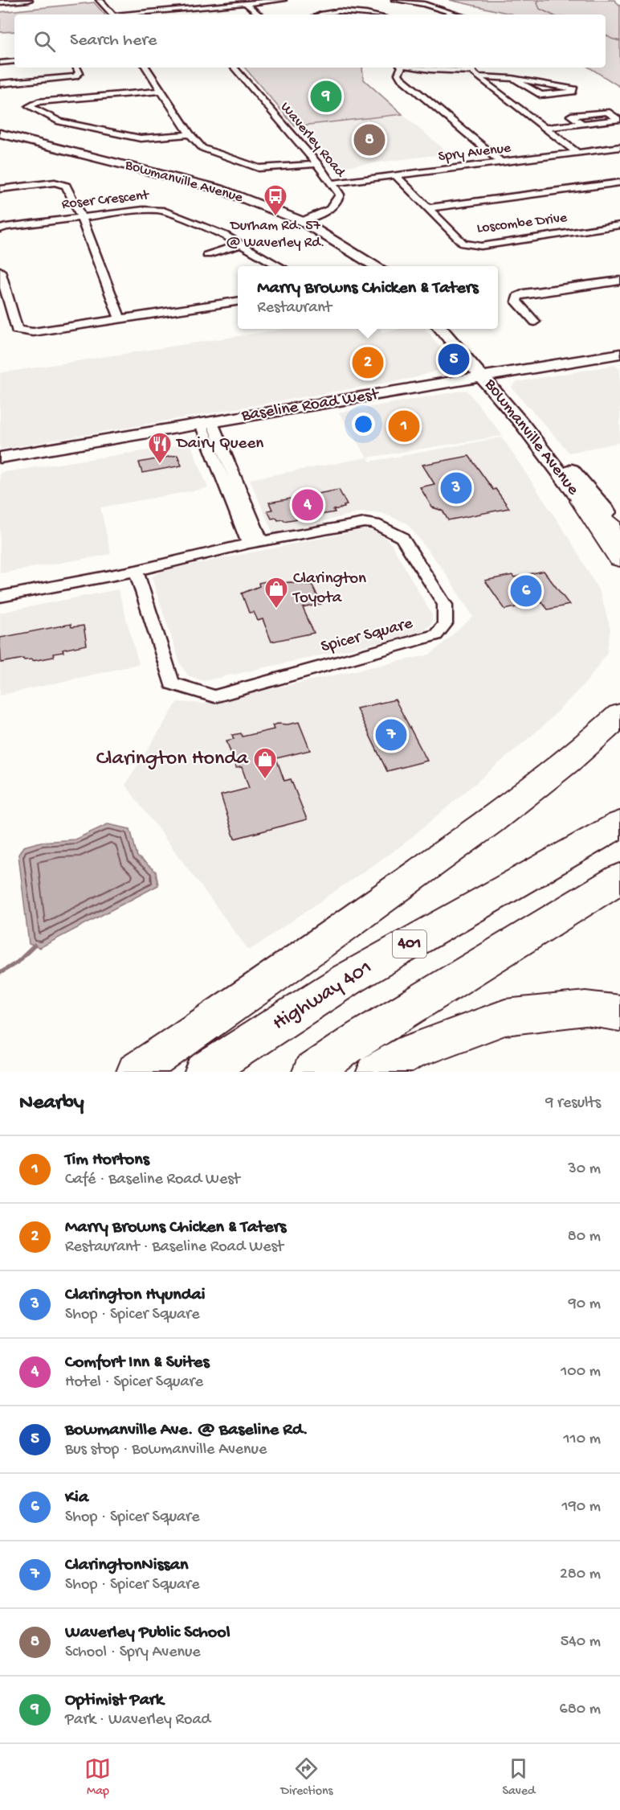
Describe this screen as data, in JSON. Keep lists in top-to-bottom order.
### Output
{
  "streets": {
    "highway": ["401", "Highway 401"],
    "main road": ["Bowmanville Avenue", "Baseline Road West"],
    "street": [
      "Waverley Road",
      "Spry Avenue",
      "Roser Crescent",
      "Loscombe Drive",
      "Spicer Square"
    ]
  },
  "crossings": [
    ["Waverley Road", "Spry Avenue"],
    ["Waverley Road", "Bowmanville Avenue"],
    ["Spry Avenue", "Loscombe Drive"],
    ["Bowmanville Avenue", "Baseline Road West"]
  ],
  "places": {
    "bus stop": ["Durham Rd. 57 @ Waverley Rd."],
    "restaurant": ["Dairy Queen"],
    "shop": ["Clarington Toyota", "Clarington Honda"]
  },
  "page": {
    "search": "Search here",
    "pins": [
      "9",
      "8",
      "5",
      "2",
      "1",
      "3",
      "4",
      "6",
      "7"
    ],
    "popup": ["Marry Browns Chicken & Taters", "Restaurant"],
    "heading": ["Nearby", "9 results"],
    "list": [
      {
        "mark": "1",
        "name": "Tim Hortons",
        "note": "Café · Baseline Road West",
        "value": "30 m"
      },
      {
        "mark": "2",
        "name": "Marry Browns Chicken & Taters",
        "note": "Restaurant · Baseline Road West",
        "value": "80 m"
      },
      {
        "mark": "3",
        "name": "Clarington Hyundai",
        "note": "Shop · Spicer Square",
        "value": "90 m"
      },
      {
        "mark": "4",
        "name": "Comfort Inn & Suites",
        "note": "Hotel · Spicer Square",
        "value": "100 m"
      },
      {
        "mark": "5",
        "name": "Bowmanville Ave. @ Baseline Rd.",
        "note": "Bus stop · Bowmanville Avenue",
        "value": "110 m"
      },
      {
        "mark": "6",
        "name": "Kia",
        "note": "Shop · Spicer Square",
        "value": "190 m"
      },
      {
        "mark": "7",
        "name": "ClaringtonNissan",
        "note": "Shop · Spicer Square",
        "value": "280 m"
      },
      {
        "mark": "8",
        "name": "Waverley Public School",
        "note": "School · Spry Avenue",
        "value": "540 m"
      },
      {
        "mark": "9",
        "name": "Optimist Park",
        "note": "Park · Waverley Road",
        "value": "680 m"
      }
    ],
    "nav": ["Map", "Directions", "Saved"]
  }
}
